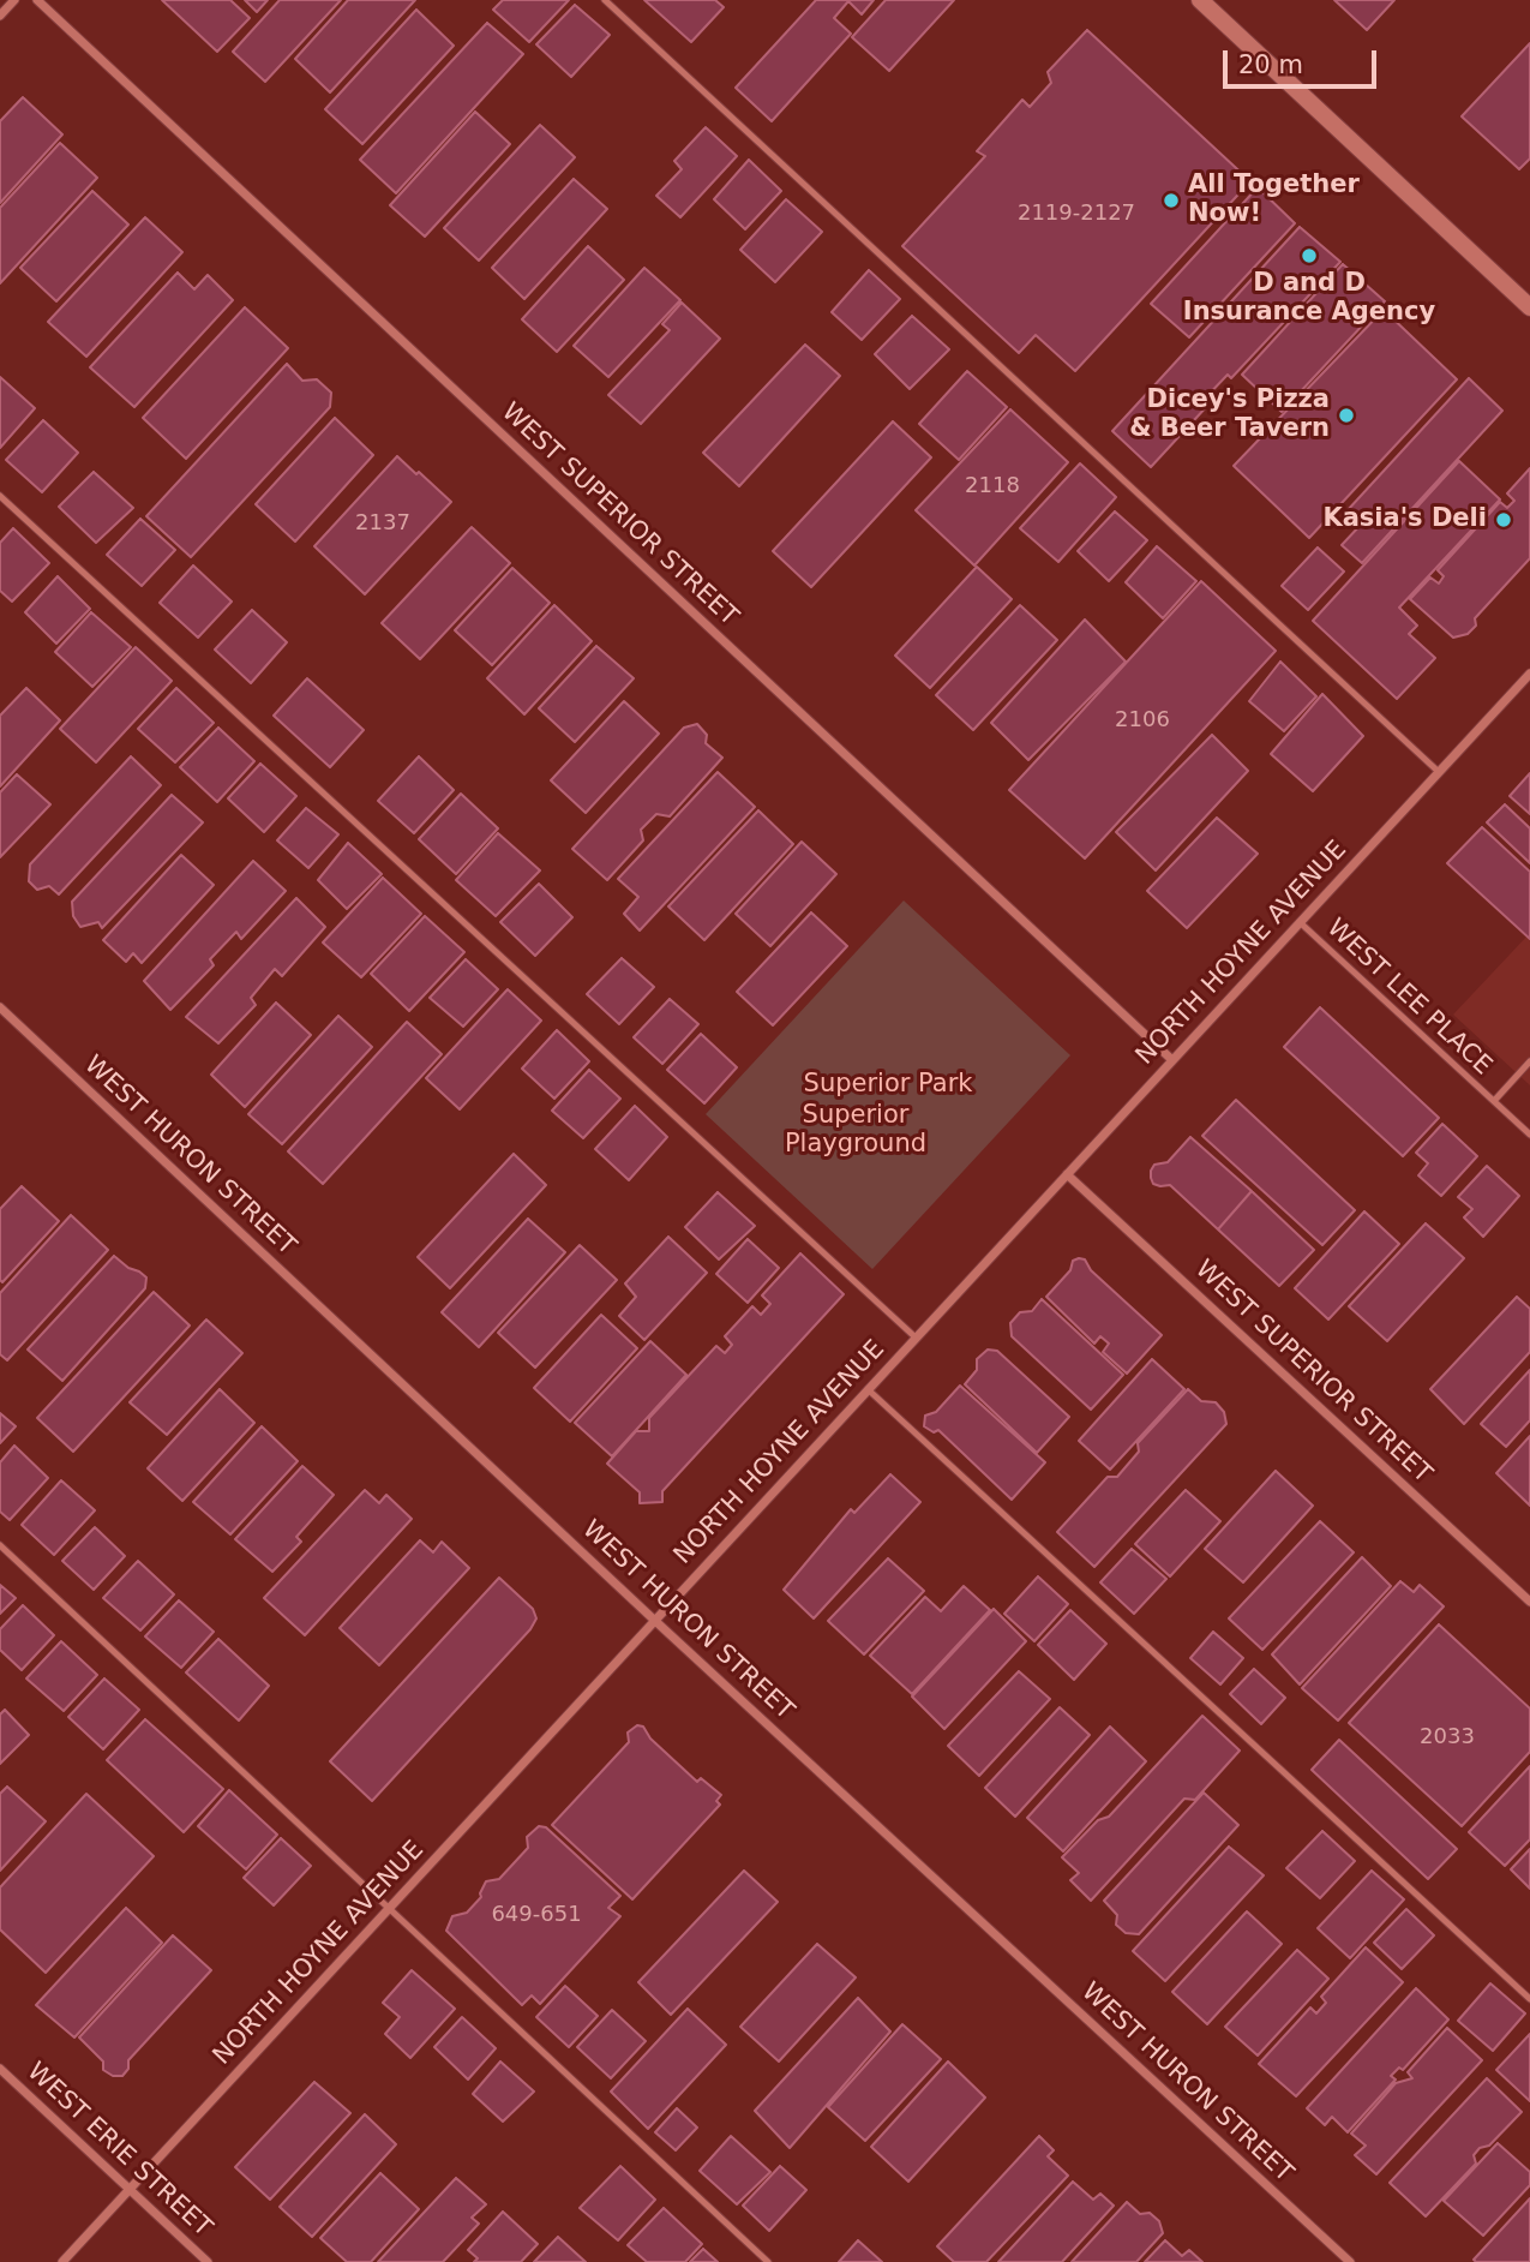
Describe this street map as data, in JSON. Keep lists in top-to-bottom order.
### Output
{
  "streets": {
    "street": [
      "WEST SUPERIOR STREET",
      "NORTH HOYNE AVENUE",
      "WEST HURON STREET",
      "WEST ERIE STREET"
    ],
    "lane": ["WEST LEE PLACE"]
  },
  "crossings": [
    ["WEST SUPERIOR STREET", "NORTH HOYNE AVENUE"],
    ["NORTH HOYNE AVENUE", "WEST LEE PLACE"],
    ["NORTH HOYNE AVENUE", "WEST HURON STREET"],
    ["NORTH HOYNE AVENUE", "WEST ERIE STREET"]
  ],
  "parks": ["Superior Park", "Superior Playground"],
  "places": [
    "All Together Now!",
    "D and D Insurance Agency",
    "Dicey's Pizza & Beer Tavern",
    "Kasia's Deli"
  ],
  "house_numbers": [
    "2119-2127",
    "2118",
    "2137",
    "2106",
    "2033",
    "649-651"
  ],
  "scale_bar": "20 m"
}
